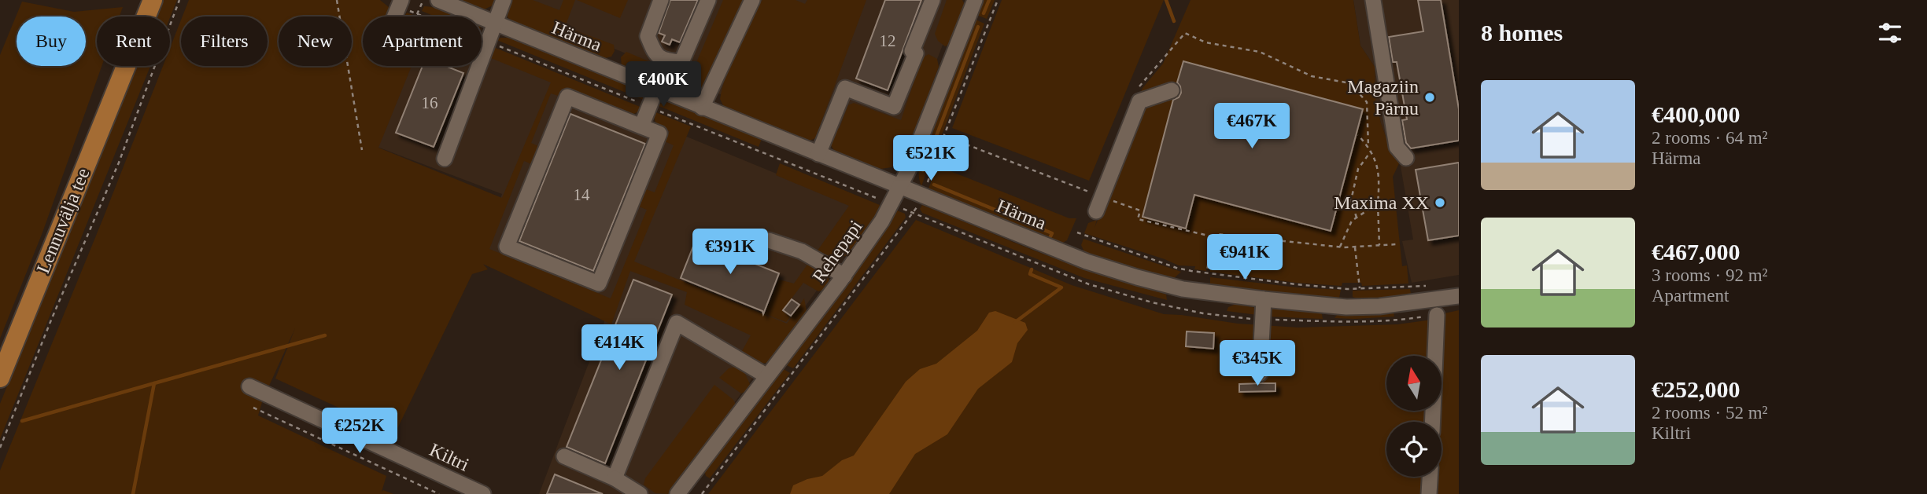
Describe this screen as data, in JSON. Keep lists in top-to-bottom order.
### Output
{
  "streets": {
    "main road": ["Lennuvälja tee"],
    "street": ["Härma", "Rehepapi", "Kiltri"]
  },
  "crossings": [
    ["Härma", "Rehepapi"]
  ],
  "places": ["Magaziin Pärnu", "Maxima XX"],
  "house_numbers": ["12", "16", "14"],
  "north": "top",
  "page": {
    "heading": "8 homes",
    "chip": [
      "Buy",
      "Rent",
      "Filters",
      "New",
      "Apartment"
    ],
    "price": [
      "€400K",
      "€467K",
      "€521K",
      "€391K",
      "€941K",
      "€414K",
      "€345K",
      "€252K"
    ],
    "list": [
      {
        "name": "€400,000",
        "note": "2 rooms · 64 m² · Härma"
      },
      {
        "name": "€467,000",
        "note": "3 rooms · 92 m² · Apartment"
      },
      {
        "name": "€252,000",
        "note": "2 rooms · 52 m² · Kiltri"
      }
    ]
  }
}
